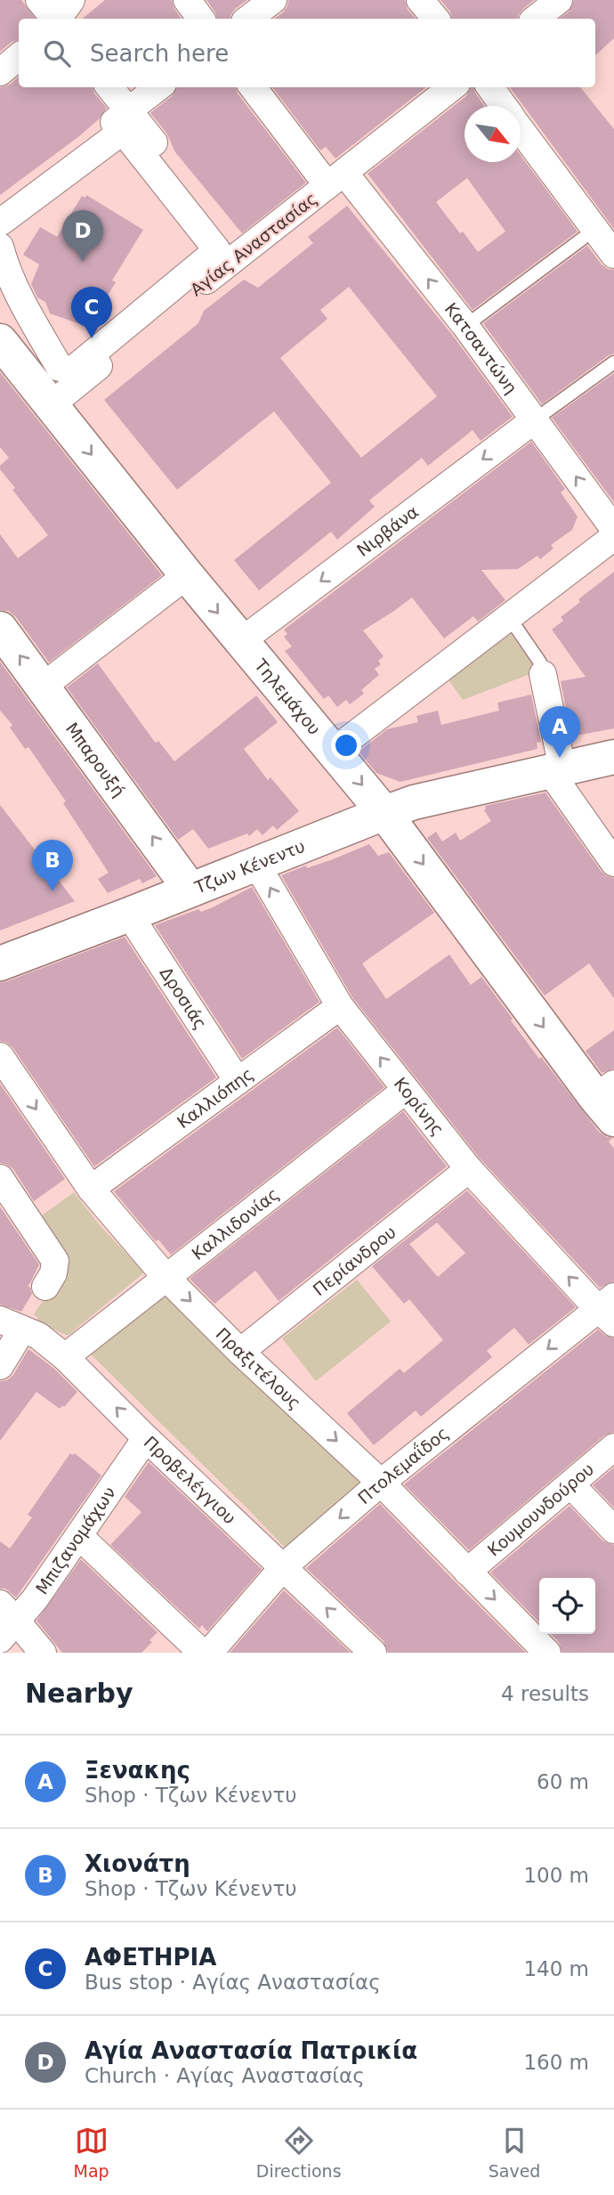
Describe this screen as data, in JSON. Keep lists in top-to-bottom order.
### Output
{
  "streets": {
    "street": [
      "Αγίας Αναστασίας",
      "Κατσαντώνη",
      "Νιρβάνα",
      "Τηλεμάχου",
      "Μπαρουξή",
      "Τζων Κένεντυ",
      "Δροσιάς",
      "Καλλιόπης",
      "Κορίνης",
      "Καλλιδονίας",
      "Περίανδρου",
      "Πραξιτέλους",
      "Πτολεμαΐδος",
      "Προβελέγγιου",
      "Κουμουνδούρου",
      "Μπιζανομάχων"
    ]
  },
  "crossings": [
    ["Αγίας Αναστασίας", "Κατσαντώνη"],
    ["Αγίας Αναστασίας", "Τηλεμάχου"],
    ["Κατσαντώνη", "Νιρβάνα"],
    ["Νιρβάνα", "Τηλεμάχου"],
    ["Τηλεμάχου", "Τζων Κένεντυ"],
    ["Μπαρουξή", "Τζων Κένεντυ"],
    ["Τζων Κένεντυ", "Δροσιάς"],
    ["Τζων Κένεντυ", "Κορίνης"],
    ["Δροσιάς", "Καλλιόπης"],
    ["Καλλιόπης", "Κορίνης"],
    ["Καλλιόπης", "Πραξιτέλους"],
    ["Κορίνης", "Καλλιδονίας"],
    ["Κορίνης", "Περίανδρου"],
    ["Κορίνης", "Πτολεμαΐδος"],
    ["Καλλιδονίας", "Πραξιτέλους"],
    ["Καλλιδονίας", "Προβελέγγιου"],
    ["Περίανδρου", "Πραξιτέλους"],
    ["Πραξιτέλους", "Πτολεμαΐδος"],
    ["Πραξιτέλους", "Κουμουνδούρου"],
    ["Πτολεμαΐδος", "Προβελέγγιου"],
    ["Προβελέγγιου", "Μπιζανομάχων"]
  ],
  "one_way": [
    "Τηλεμάχου",
    "Μπαρουξή",
    "Κορίνης",
    "Πραξιτέλους",
    "Πτολεμαΐδος",
    "Προβελέγγιου"
  ],
  "north": "bottom right",
  "page": {
    "search": "Search here",
    "pins": [
      "D",
      "C",
      "A",
      "B"
    ],
    "heading": ["Nearby", "4 results"],
    "list": [
      {
        "mark": "A",
        "name": "Ξενακης",
        "note": "Shop · Τζων Κένεντυ",
        "value": "60 m"
      },
      {
        "mark": "B",
        "name": "Χιονάτη",
        "note": "Shop · Τζων Κένεντυ",
        "value": "100 m"
      },
      {
        "mark": "C",
        "name": "ΑΦΕΤΗΡΙΑ",
        "note": "Bus stop · Αγίας Αναστασίας",
        "value": "140 m"
      },
      {
        "mark": "D",
        "name": "Αγία Αναστασία Πατρικία",
        "note": "Church · Αγίας Αναστασίας",
        "value": "160 m"
      }
    ],
    "nav": ["Map", "Directions", "Saved"]
  }
}
